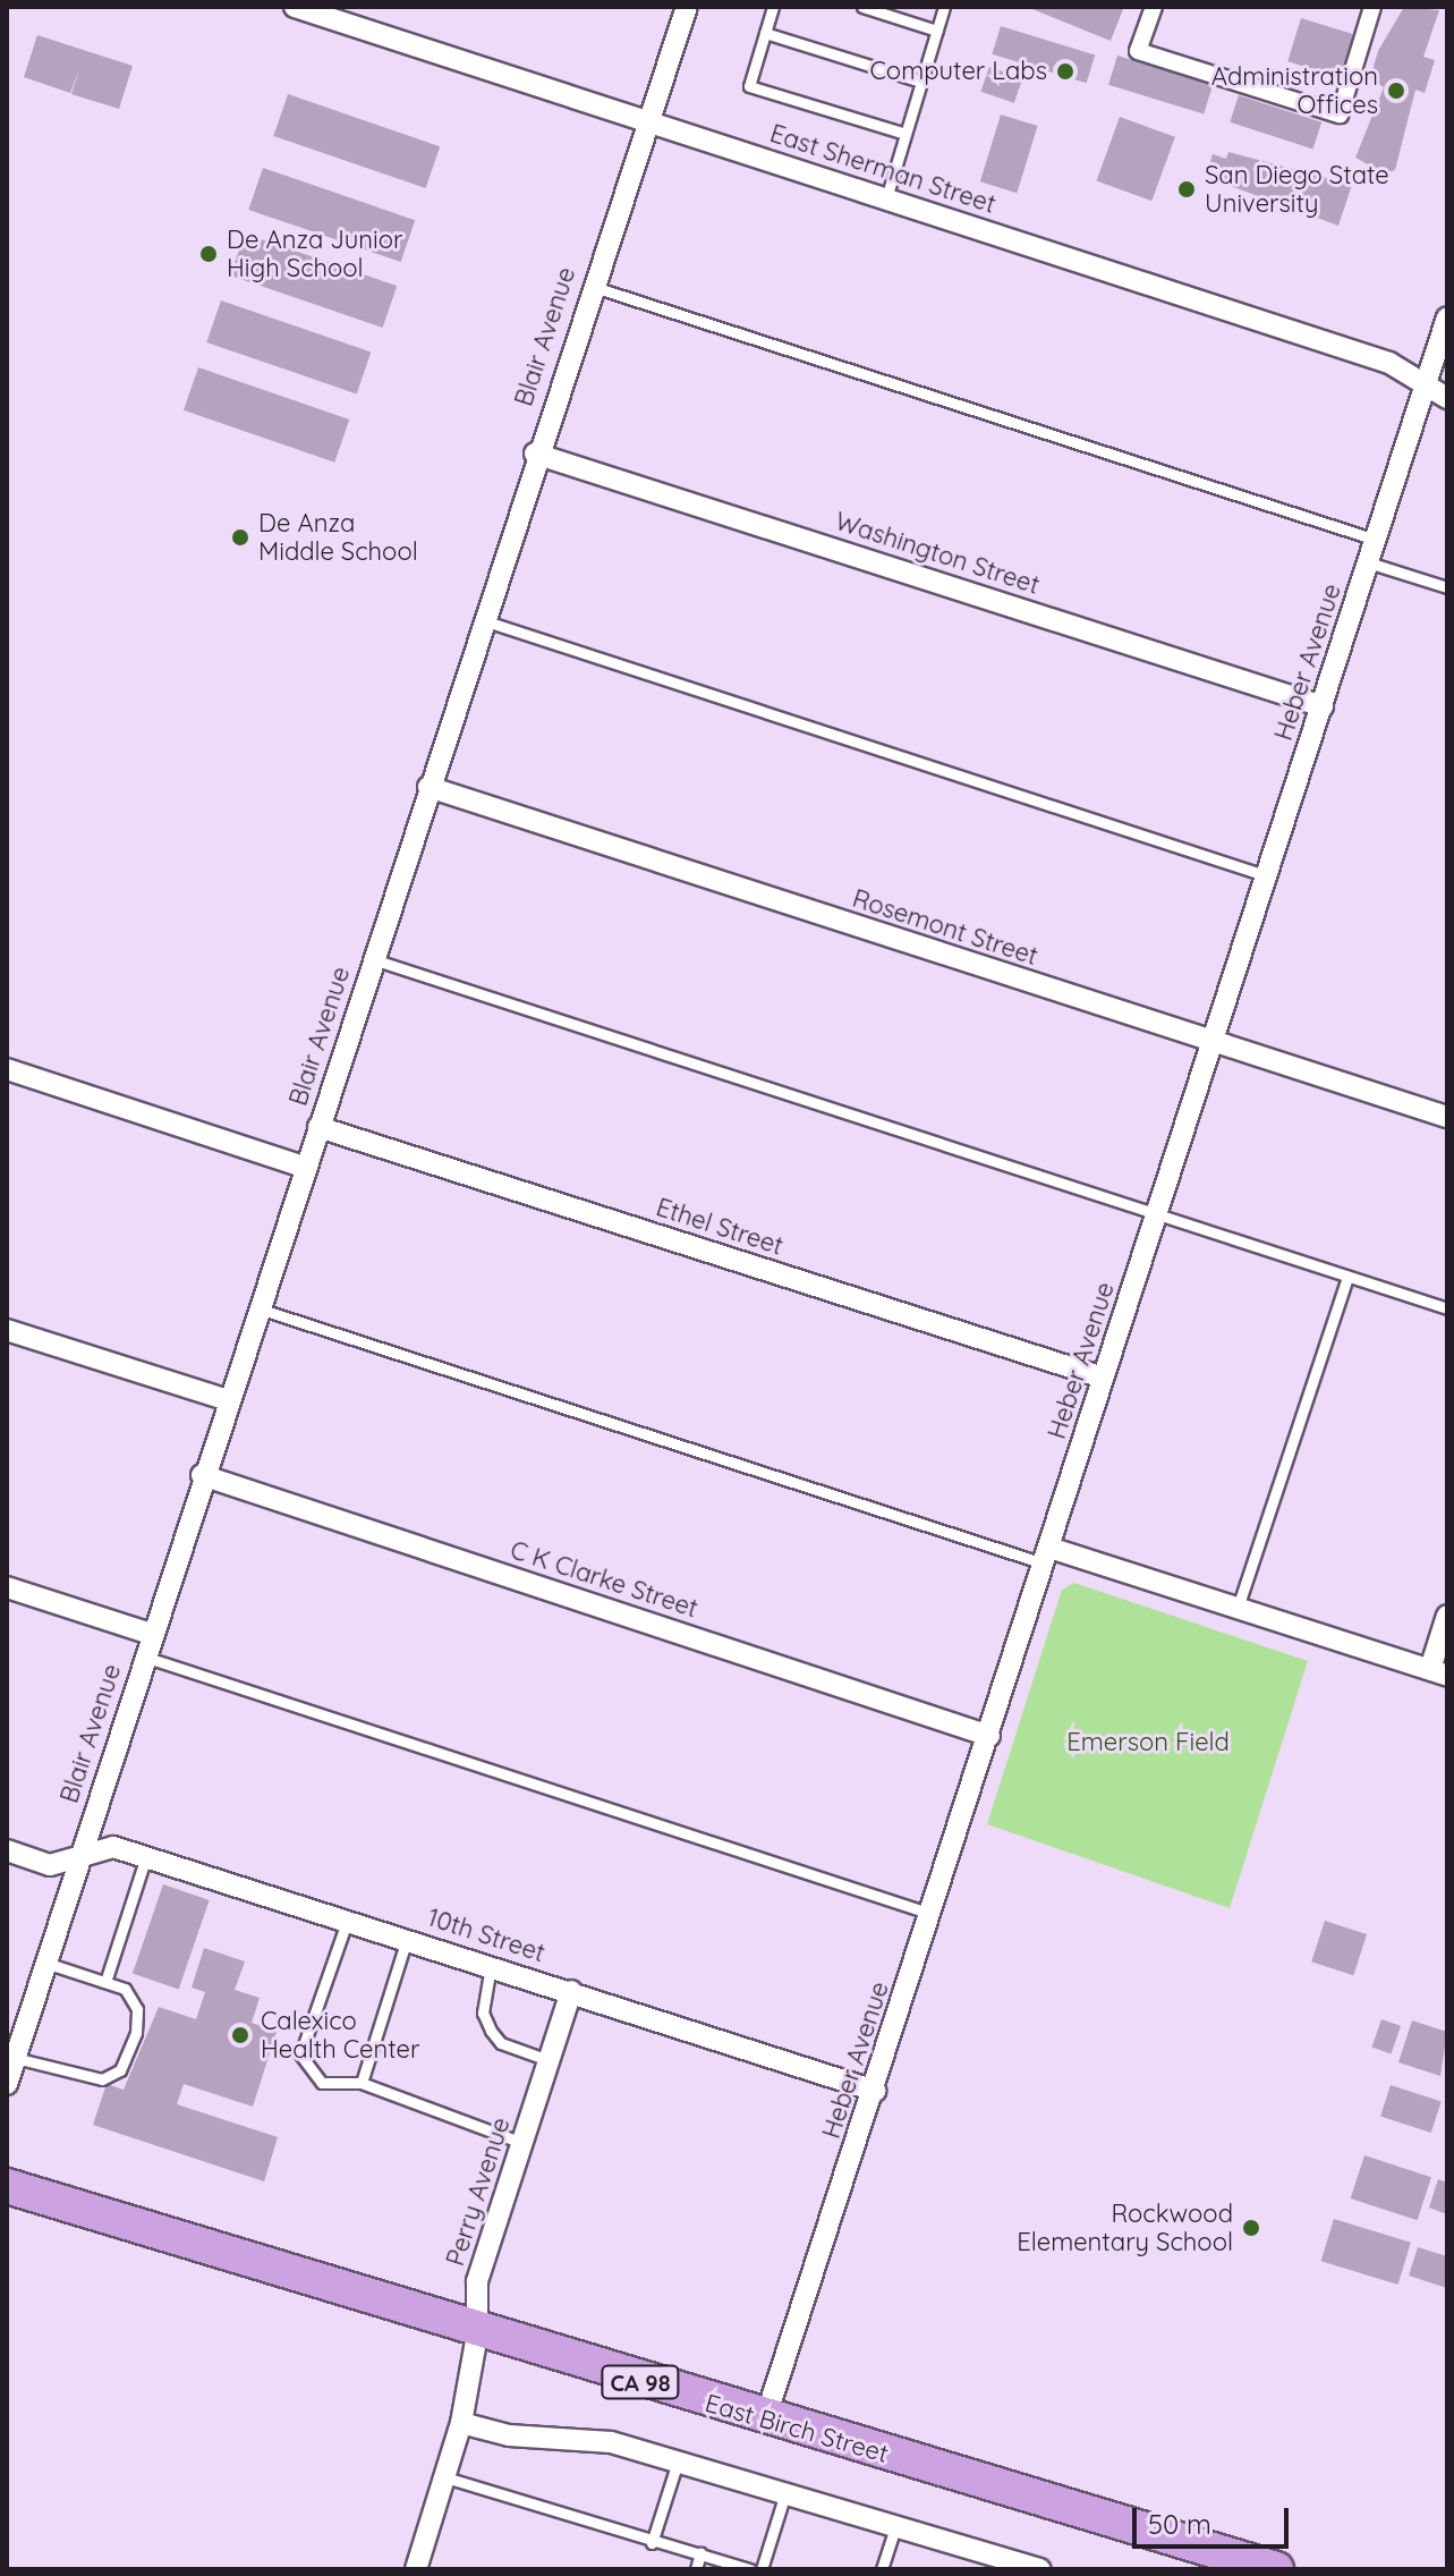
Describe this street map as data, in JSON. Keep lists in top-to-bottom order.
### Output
{
  "streets": {
    "main road": ["CA 98", "East Birch Street"],
    "street": [
      "East Sherman Street",
      "Blair Avenue",
      "Washington Street",
      "Heber Avenue",
      "Rosemont Street",
      "Ethel Street",
      "C K Clarke Street",
      "10th Street",
      "Perry Avenue"
    ]
  },
  "crossings": [
    ["East Sherman Street", "Blair Avenue"],
    ["East Sherman Street", "Heber Avenue"],
    ["Blair Avenue", "Washington Street"],
    ["Blair Avenue", "Rosemont Street"],
    ["Blair Avenue", "Ethel Street"],
    ["Blair Avenue", "C K Clarke Street"],
    ["Blair Avenue", "10th Street"],
    ["Washington Street", "Heber Avenue"],
    ["Heber Avenue", "Rosemont Street"],
    ["Heber Avenue", "Ethel Street"],
    ["Heber Avenue", "C K Clarke Street"],
    ["Heber Avenue", "10th Street"],
    ["Heber Avenue", "East Birch Street"],
    ["10th Street", "Perry Avenue"],
    ["Perry Avenue", "East Birch Street"]
  ],
  "parks": ["Emerson Field"],
  "places": [
    "Computer Labs",
    "Administration Offices",
    "San Diego State University",
    "De Anza Junior High School",
    "De Anza Middle School",
    "Calexico Health Center",
    "Rockwood Elementary School"
  ],
  "scale_bar": "50 m"
}
